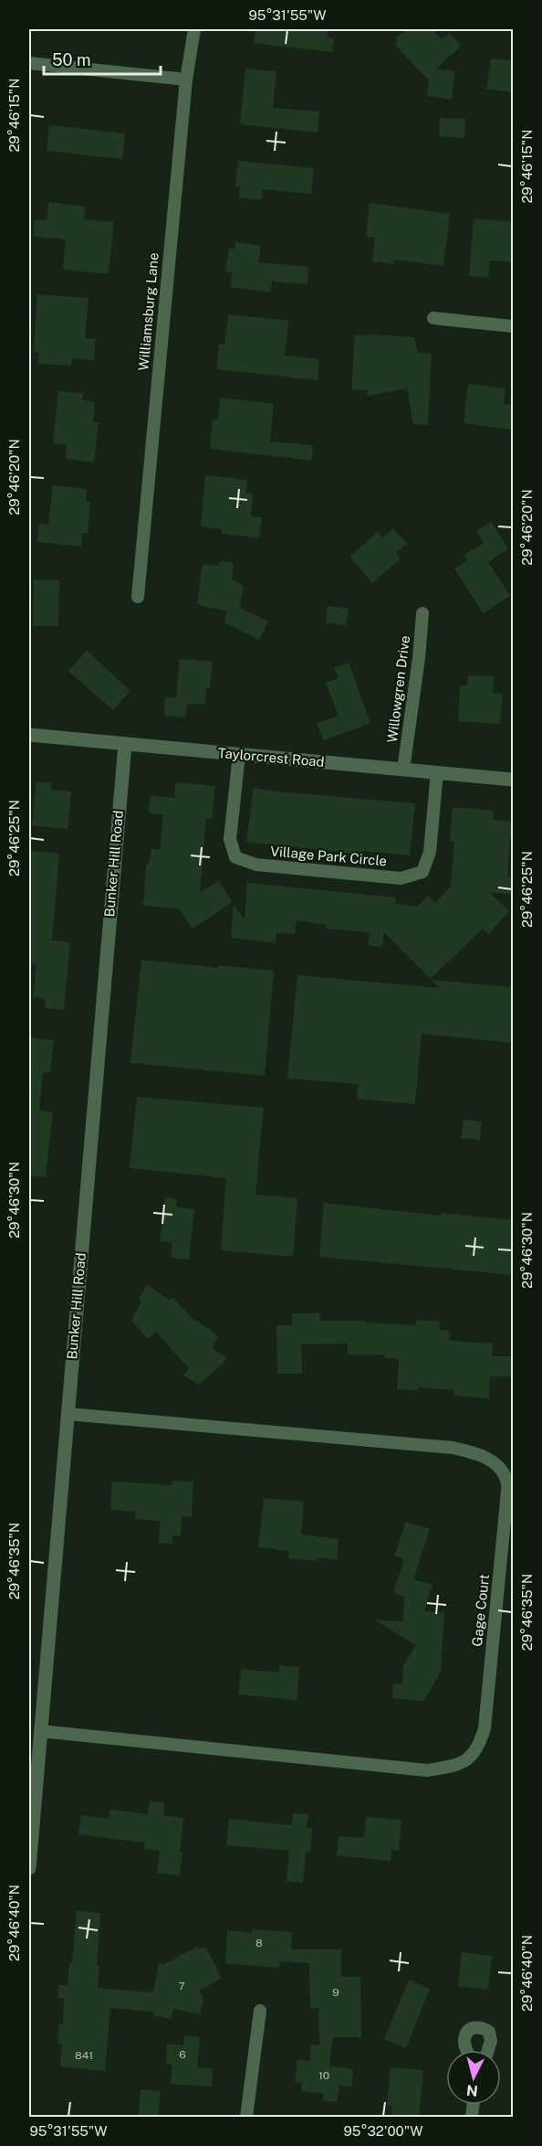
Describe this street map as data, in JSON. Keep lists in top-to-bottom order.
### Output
{
  "streets": {
    "street": [
      "Williamsburg Lane",
      "Willowgren Drive",
      "Taylorcrest Road",
      "Village Park Circle",
      "Bunker Hill Road",
      "Gage Court"
    ]
  },
  "crossings": [
    ["Willowgren Drive", "Taylorcrest Road"],
    ["Taylorcrest Road", "Village Park Circle"],
    ["Taylorcrest Road", "Bunker Hill Road"],
    ["Bunker Hill Road", "Gage Court"]
  ],
  "house_numbers": [
    "8",
    "7",
    "9",
    "6",
    "841",
    "10"
  ],
  "scale_bar": "50 m",
  "north": "bottom",
  "coordinates": [
    "95°31'55\"W",
    "29°46'15\"N",
    "29°46'20\"N",
    "29°46'25\"N",
    "29°46'30\"N",
    "29°46'35\"N",
    "29°46'40\"N",
    "95°32'00\"W"
  ]
}
